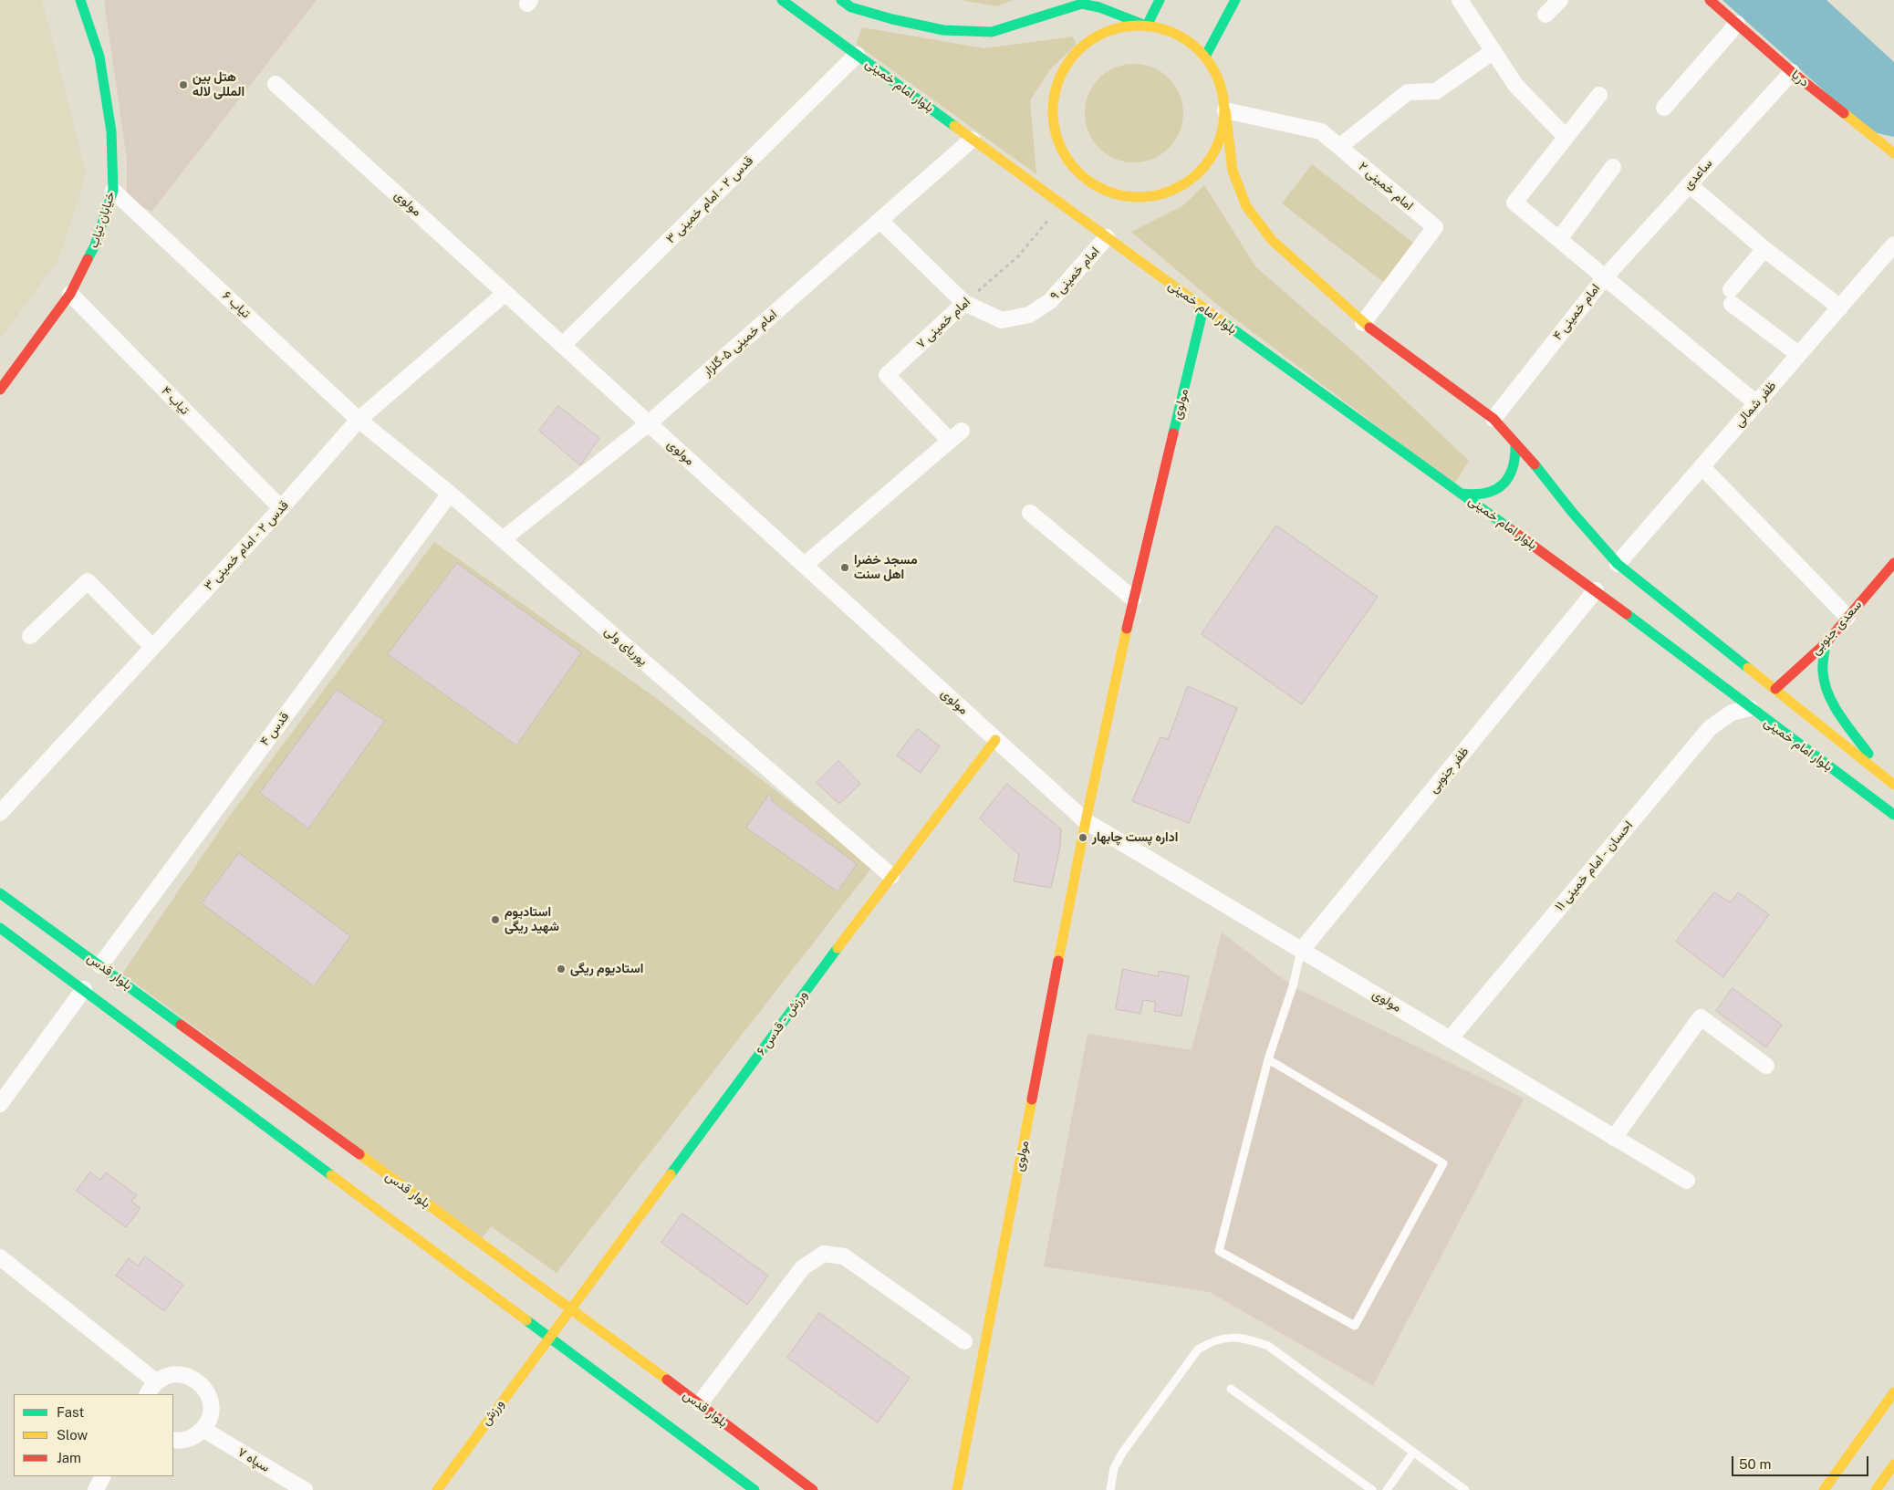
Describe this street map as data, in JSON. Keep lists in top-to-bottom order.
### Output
{
  "streets": {
    "main road": [
      "دریا",
      "بلوار امام خمینی",
      "مولوی",
      "خیابان تیاب",
      "سعدی جنوبی",
      "بلوار قدس",
      "ورزش - قدس ۶",
      "ورزش"
    ],
    "street": [
      "ساعدی",
      "امام خمینی ۲",
      "قدس ۲ - امام خمینی ۳",
      "امام خمینی ۹",
      "تیاب ۶",
      "امام خمینی ۴",
      "امام خمینی ۷",
      "امام خمینی ۵-گلزار",
      "تیاب ۴",
      "ظفر شمالی",
      "پوریای ولی",
      "قدس ۴",
      "ظفر جنوبی",
      "احسان - امام خمینی ۱۱",
      "سپاه ۷"
    ]
  },
  "crossings": [
    ["دریا", "ساعدی"],
    ["بلوار امام خمینی", "امام خمینی ۲"],
    ["بلوار امام خمینی", "قدس ۲ - امام خمینی ۳"],
    ["بلوار امام خمینی", "مولوی"],
    ["بلوار امام خمینی", "امام خمینی ۹"],
    ["بلوار امام خمینی", "امام خمینی ۴"],
    ["بلوار امام خمینی", "امام خمینی ۷"],
    ["بلوار امام خمینی", "امام خمینی ۵-گلزار"],
    ["بلوار امام خمینی", "ظفر شمالی"],
    ["بلوار امام خمینی", "سعدی جنوبی"],
    ["بلوار امام خمینی", "ظفر جنوبی"],
    ["بلوار امام خمینی", "احسان - امام خمینی ۱۱"],
    ["ساعدی", "امام خمینی ۴"],
    ["قدس ۲ - امام خمینی ۳", "مولوی"],
    ["قدس ۲ - امام خمینی ۳", "تیاب ۶"],
    ["قدس ۲ - امام خمینی ۳", "تیاب ۴"],
    ["قدس ۲ - امام خمینی ۳", "پوریای ولی"],
    ["مولوی", "امام خمینی ۷"],
    ["مولوی", "امام خمینی ۵-گلزار"],
    ["مولوی", "ظفر جنوبی"],
    ["مولوی", "احسان - امام خمینی ۱۱"],
    ["مولوی", "ورزش - قدس ۶"],
    ["خیابان تیاب", "تیاب ۶"],
    ["خیابان تیاب", "تیاب ۴"],
    ["امام خمینی ۹", "امام خمینی ۷"],
    ["امام خمینی ۹", "امام خمینی ۵-گلزار"],
    ["تیاب ۶", "پوریای ولی"],
    ["امام خمینی ۵-گلزار", "پوریای ولی"],
    ["سعدی جنوبی", "احسان - امام خمینی ۱۱"],
    ["پوریای ولی", "قدس ۴"],
    ["پوریای ولی", "ورزش - قدس ۶"],
    ["قدس ۴", "بلوار قدس"],
    ["بلوار قدس", "ورزش - قدس ۶"],
    ["بلوار قدس", "ورزش"],
    ["ورزش - قدس ۶", "ورزش"]
  ],
  "places": [
    "هتل بین المللی لاله",
    "مسجد خضرا اهل سنت",
    "اداره پست چابهار",
    "استادیوم شهید ریگی",
    "استادیوم ریگی"
  ],
  "legend": ["Fast", "Slow", "Jam"],
  "scale_bar": "50 m"
}
